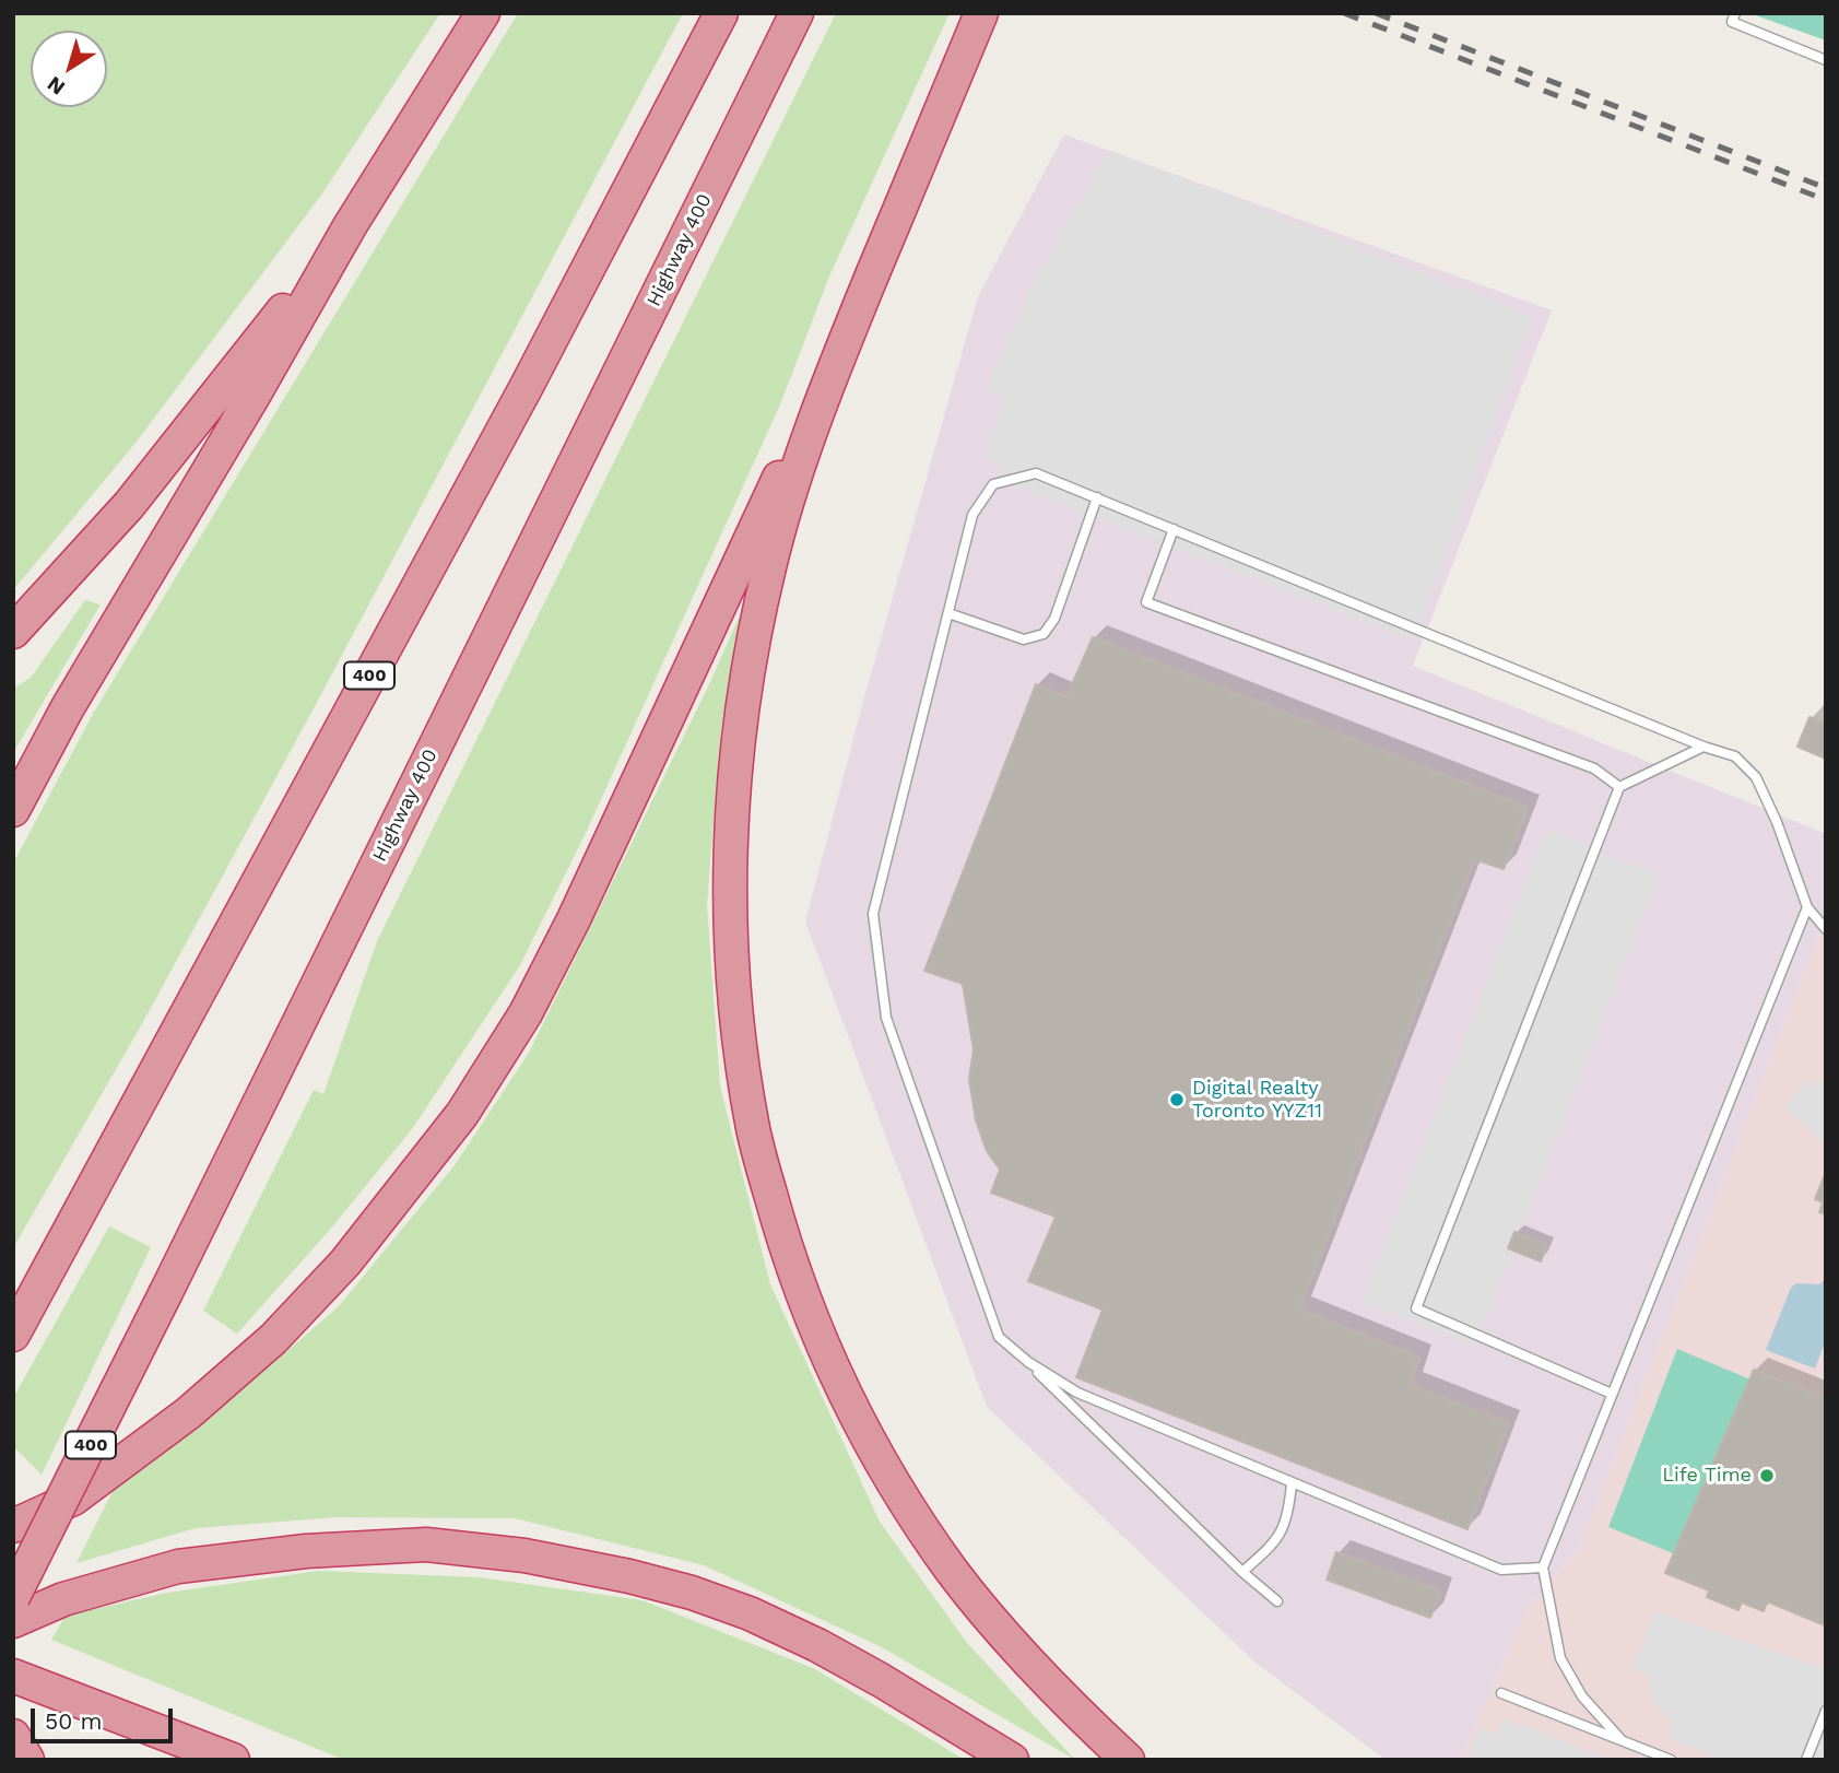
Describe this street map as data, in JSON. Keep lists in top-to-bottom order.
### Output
{
  "streets": {
    "highway": ["Highway 400", "400"]
  },
  "places": ["Digital Realty Toronto YYZ11", "Life Time"],
  "scale_bar": "50 m",
  "north": "bottom left"
}
